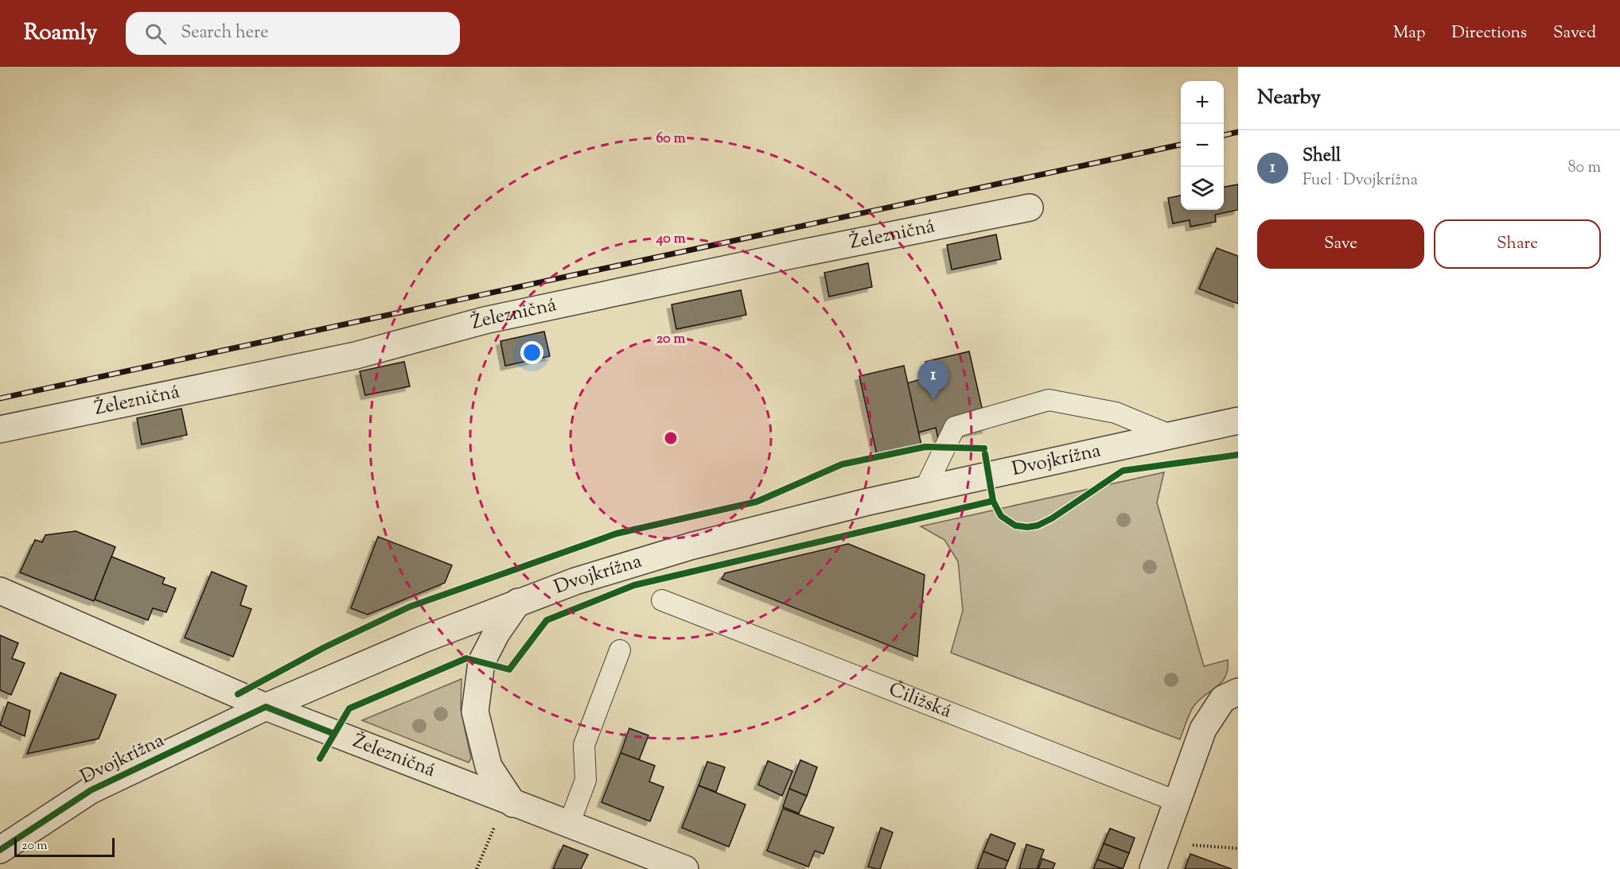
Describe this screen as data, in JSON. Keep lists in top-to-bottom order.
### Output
{
  "streets": {
    "street": ["Železničná", "Dvojkrížna"],
    "lane": ["Čiližská"]
  },
  "crossings": [
    ["Železničná", "Dvojkrížna"]
  ],
  "scale_bar": "20 m",
  "page": {
    "header": "Roamly",
    "search": "Search here",
    "nav": ["Map", "Directions", "Saved"],
    "heading": "Nearby",
    "map_buttons": ["+", "−"],
    "list": [
      {
        "mark": "1",
        "name": "Shell",
        "note": "Fuel · Dvojkrížna",
        "value": "80 m"
      }
    ],
    "buttons": ["Save", "Share"],
    "pins": "1",
    "scale": "20 m"
  },
  "rings": ["60 m", "40 m", "20 m"]
}
